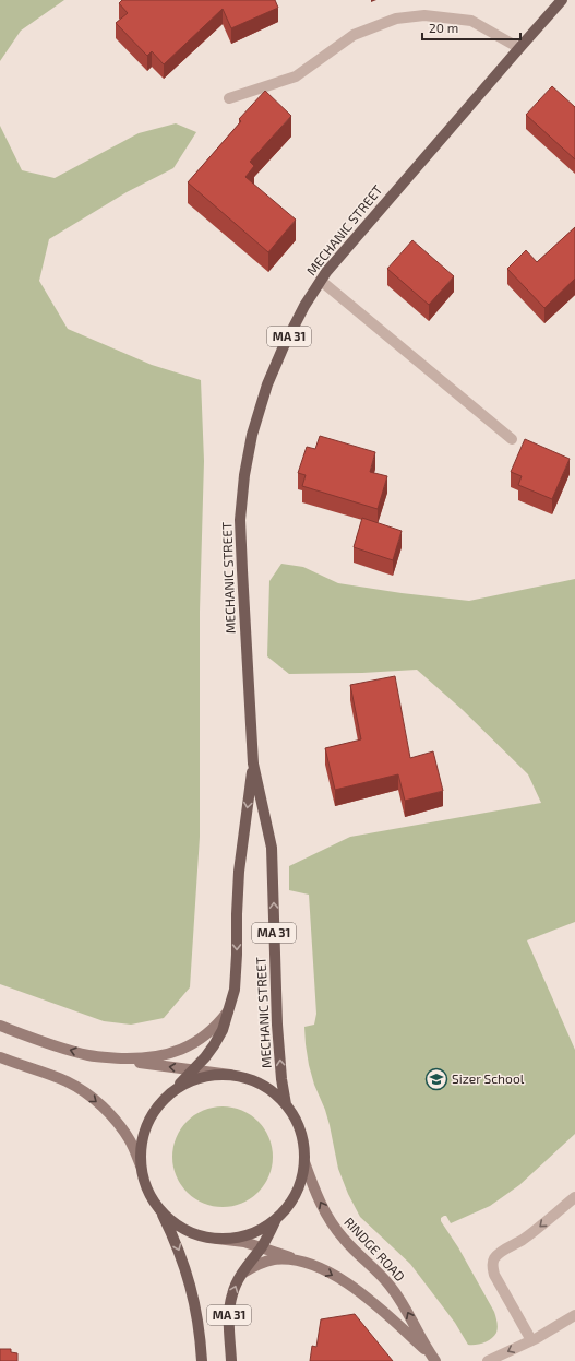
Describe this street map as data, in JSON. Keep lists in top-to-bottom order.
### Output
{
  "streets": {
    "main road": ["MECHANIC STREET", "MA 31", "RINDGE ROAD"]
  },
  "crossings": [
    ["MECHANIC STREET", "MA 31"],
    ["MA 31", "RINDGE ROAD"]
  ],
  "places": {
    "school or university": ["Sizer School"]
  },
  "scale_bar": "20 m"
}
